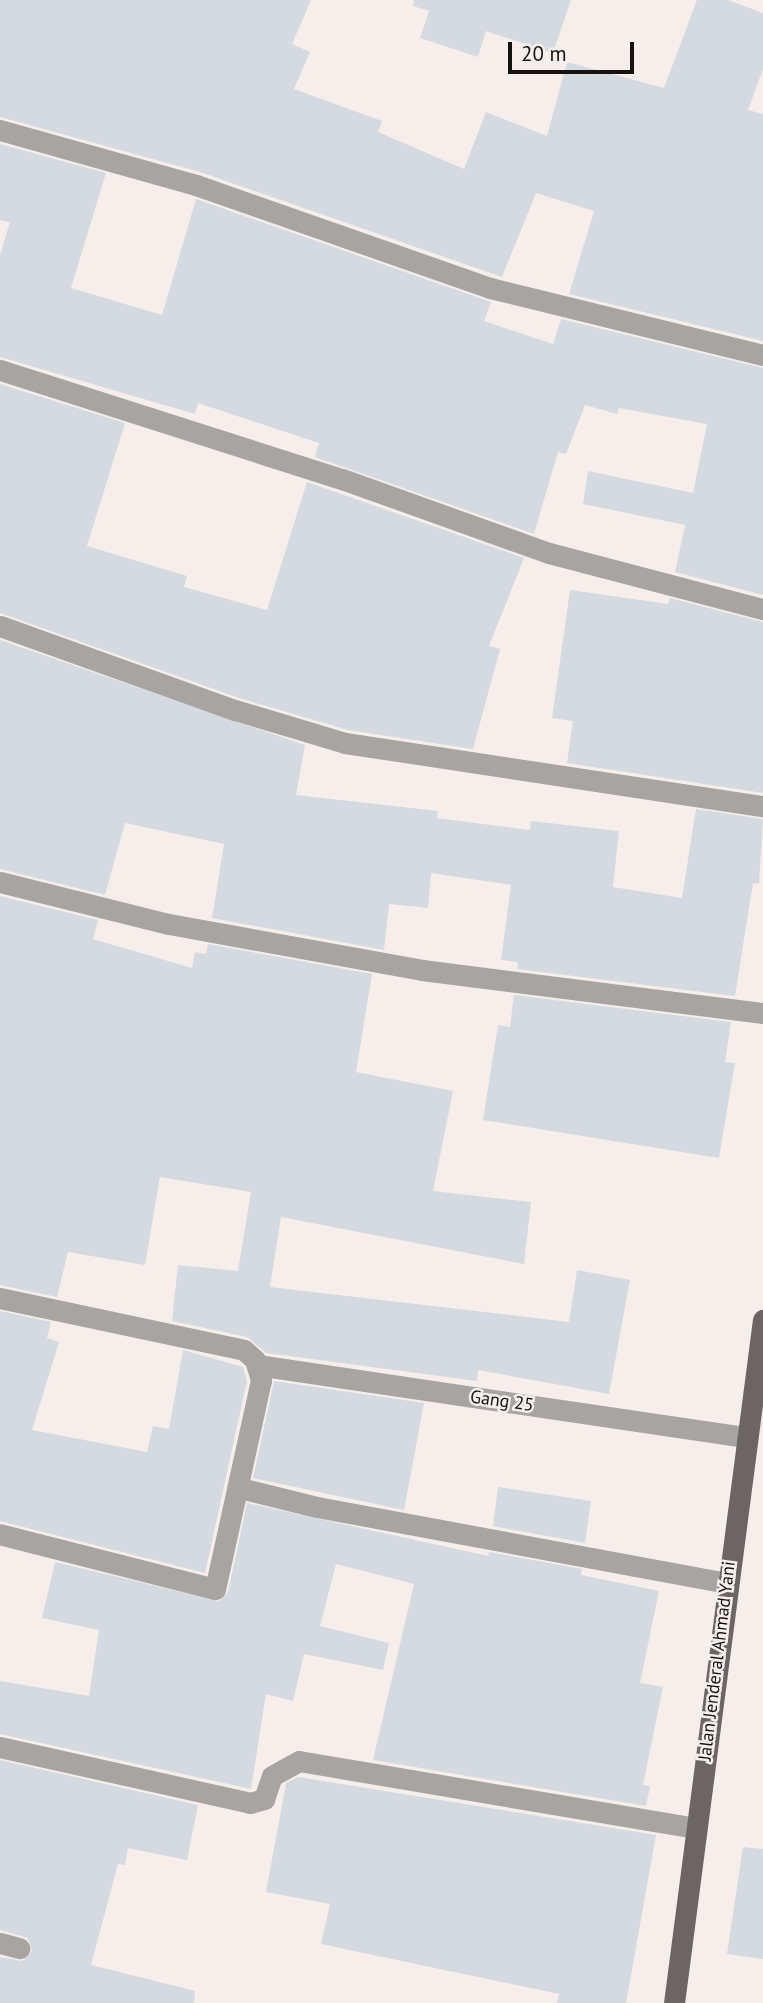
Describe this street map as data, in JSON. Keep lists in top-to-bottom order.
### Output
{
  "streets": {
    "main road": ["Jalan Jenderal Ahmad Yani"],
    "street": ["Gang 25"]
  },
  "crossings": [
    ["Gang 25", "Jalan Jenderal Ahmad Yani"]
  ],
  "scale_bar": "20 m"
}
